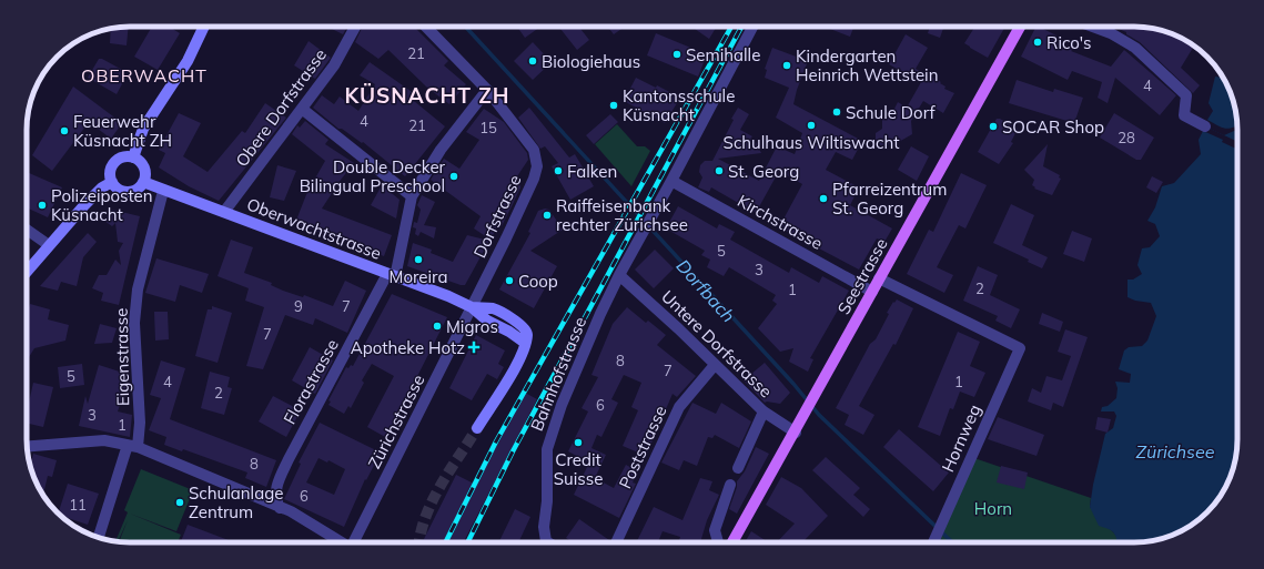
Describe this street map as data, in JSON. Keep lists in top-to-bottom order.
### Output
{
  "streets": {
    "main road": ["Oberwachtstrasse", "Seestrasse"],
    "street": [
      "Obere Dorfstrasse",
      "Dorfstrasse",
      "Kirchstrasse",
      "Untere Dorfstrasse",
      "Eigenstrasse",
      "Bahnhofstrasse",
      "Florastrasse",
      "Zürichstrasse",
      "Hornweg",
      "Poststrasse"
    ]
  },
  "crossings": [
    ["Obere Dorfstrasse", "Oberwachtstrasse"],
    ["Dorfstrasse", "Oberwachtstrasse"],
    ["Dorfstrasse", "Florastrasse"],
    ["Dorfstrasse", "Zürichstrasse"],
    ["Kirchstrasse", "Seestrasse"],
    ["Kirchstrasse", "Bahnhofstrasse"],
    ["Oberwachtstrasse", "Eigenstrasse"],
    ["Oberwachtstrasse", "Florastrasse"],
    ["Oberwachtstrasse", "Zürichstrasse"],
    ["Seestrasse", "Untere Dorfstrasse"],
    ["Seestrasse", "Hornweg"],
    ["Untere Dorfstrasse", "Bahnhofstrasse"],
    ["Untere Dorfstrasse", "Poststrasse"]
  ],
  "districts": ["OBERWACHT", "KÜSNACHT ZH"],
  "water": ["Dorfbach", "Zürichsee"],
  "parks": ["Horn"],
  "places": {
    "other": [
      "Rico's",
      "Semihalle",
      "Biologiehaus",
      "Kindergarten Heinrich Wettstein",
      "Kantonsschule Küsnacht",
      "Schule Dorf",
      "Schulhaus Wiltiswacht",
      "SOCAR Shop",
      "Feuerwehr Küsnacht ZH",
      "Falken",
      "St. Georg",
      "Double Decker Bilingual Preschool",
      "Pfarreizentrum St. Georg",
      "Polizeiposten Küsnacht",
      "Raiffeisenbank rechter Zürichsee",
      "Moreira",
      "Coop",
      "Migros",
      "Credit Suisse",
      "Schulanlage Zentrum"
    ],
    "health": ["Apotheke Hotz"]
  },
  "house_numbers": [
    "21",
    "4",
    "4",
    "21",
    "15",
    "28",
    "5",
    "3",
    "2",
    "1",
    "9",
    "7",
    "7",
    "8",
    "7",
    "5",
    "4",
    "1",
    "2",
    "6",
    "3",
    "1",
    "8",
    "6",
    "11"
  ]
}
